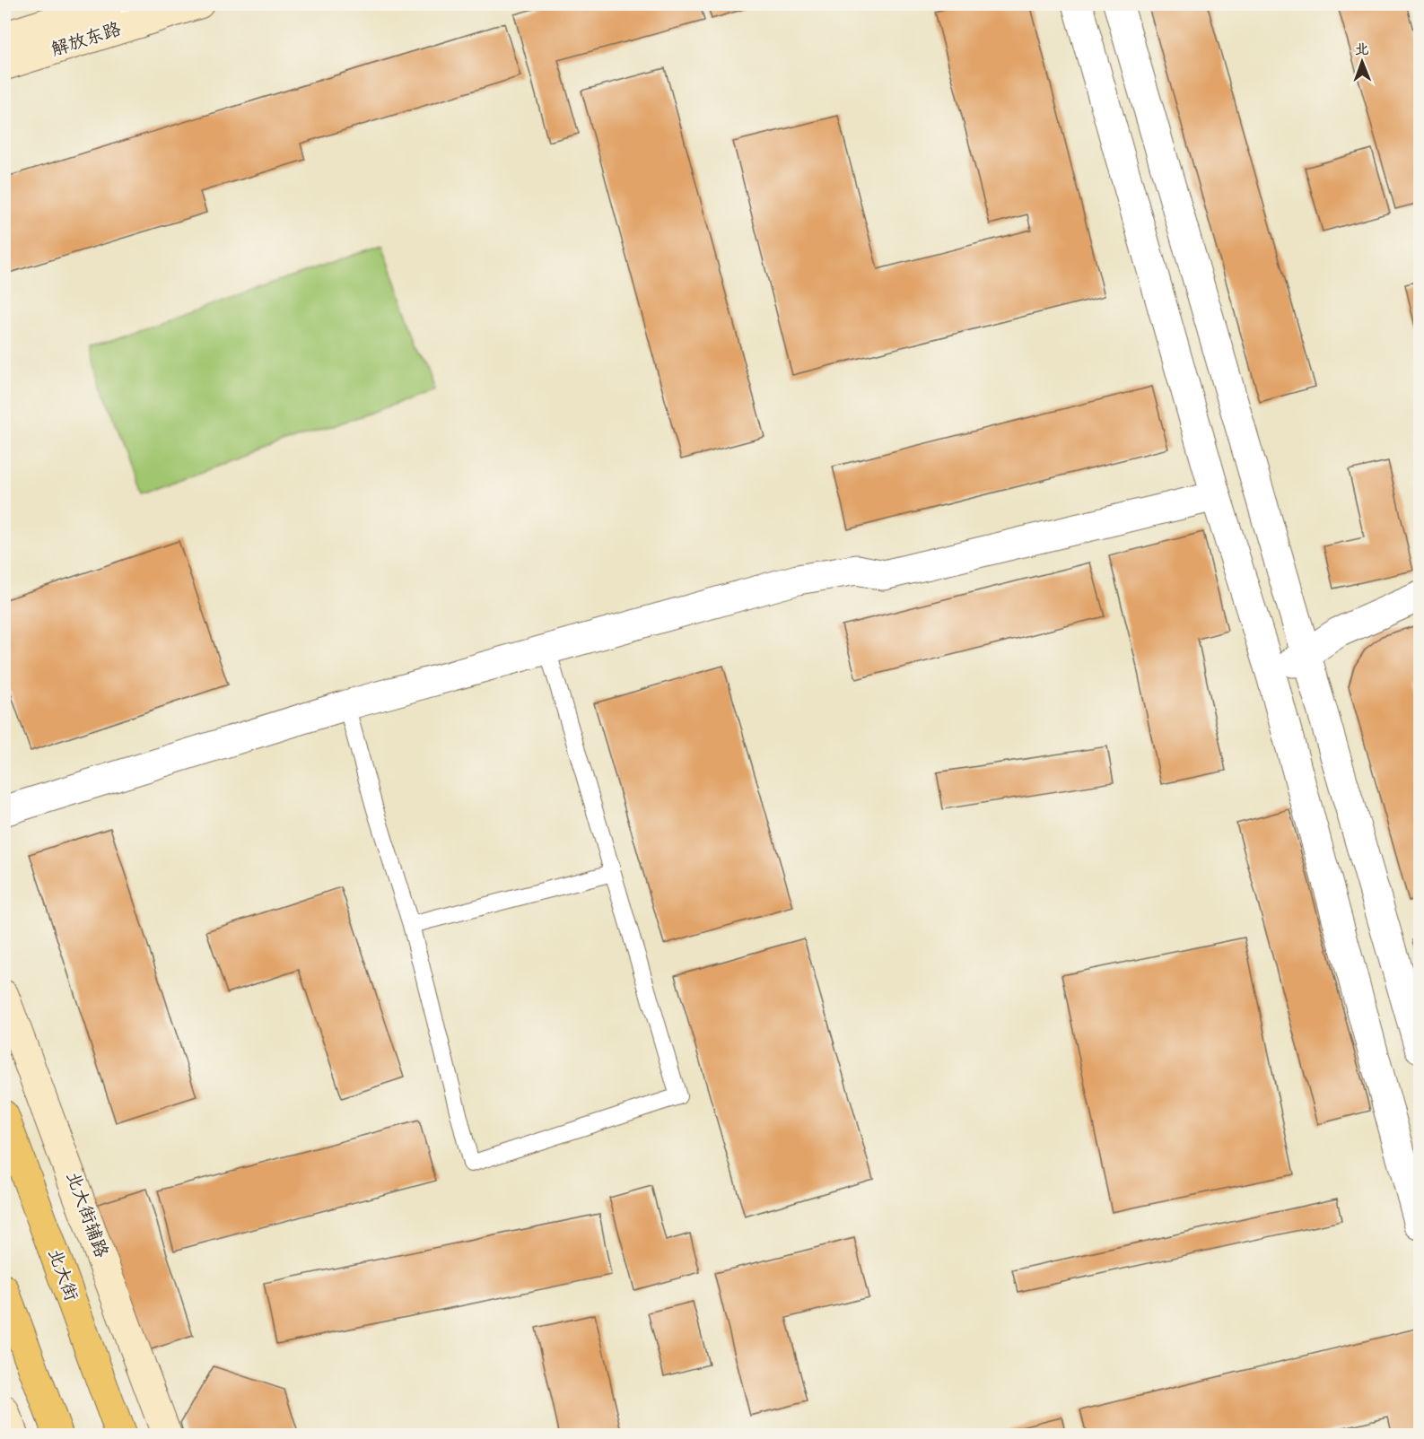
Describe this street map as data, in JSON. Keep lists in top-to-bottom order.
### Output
{
  "streets": {
    "main road": ["北大街"],
    "street": ["解放东路", "北大街辅路"]
  },
  "north": "top"
}
